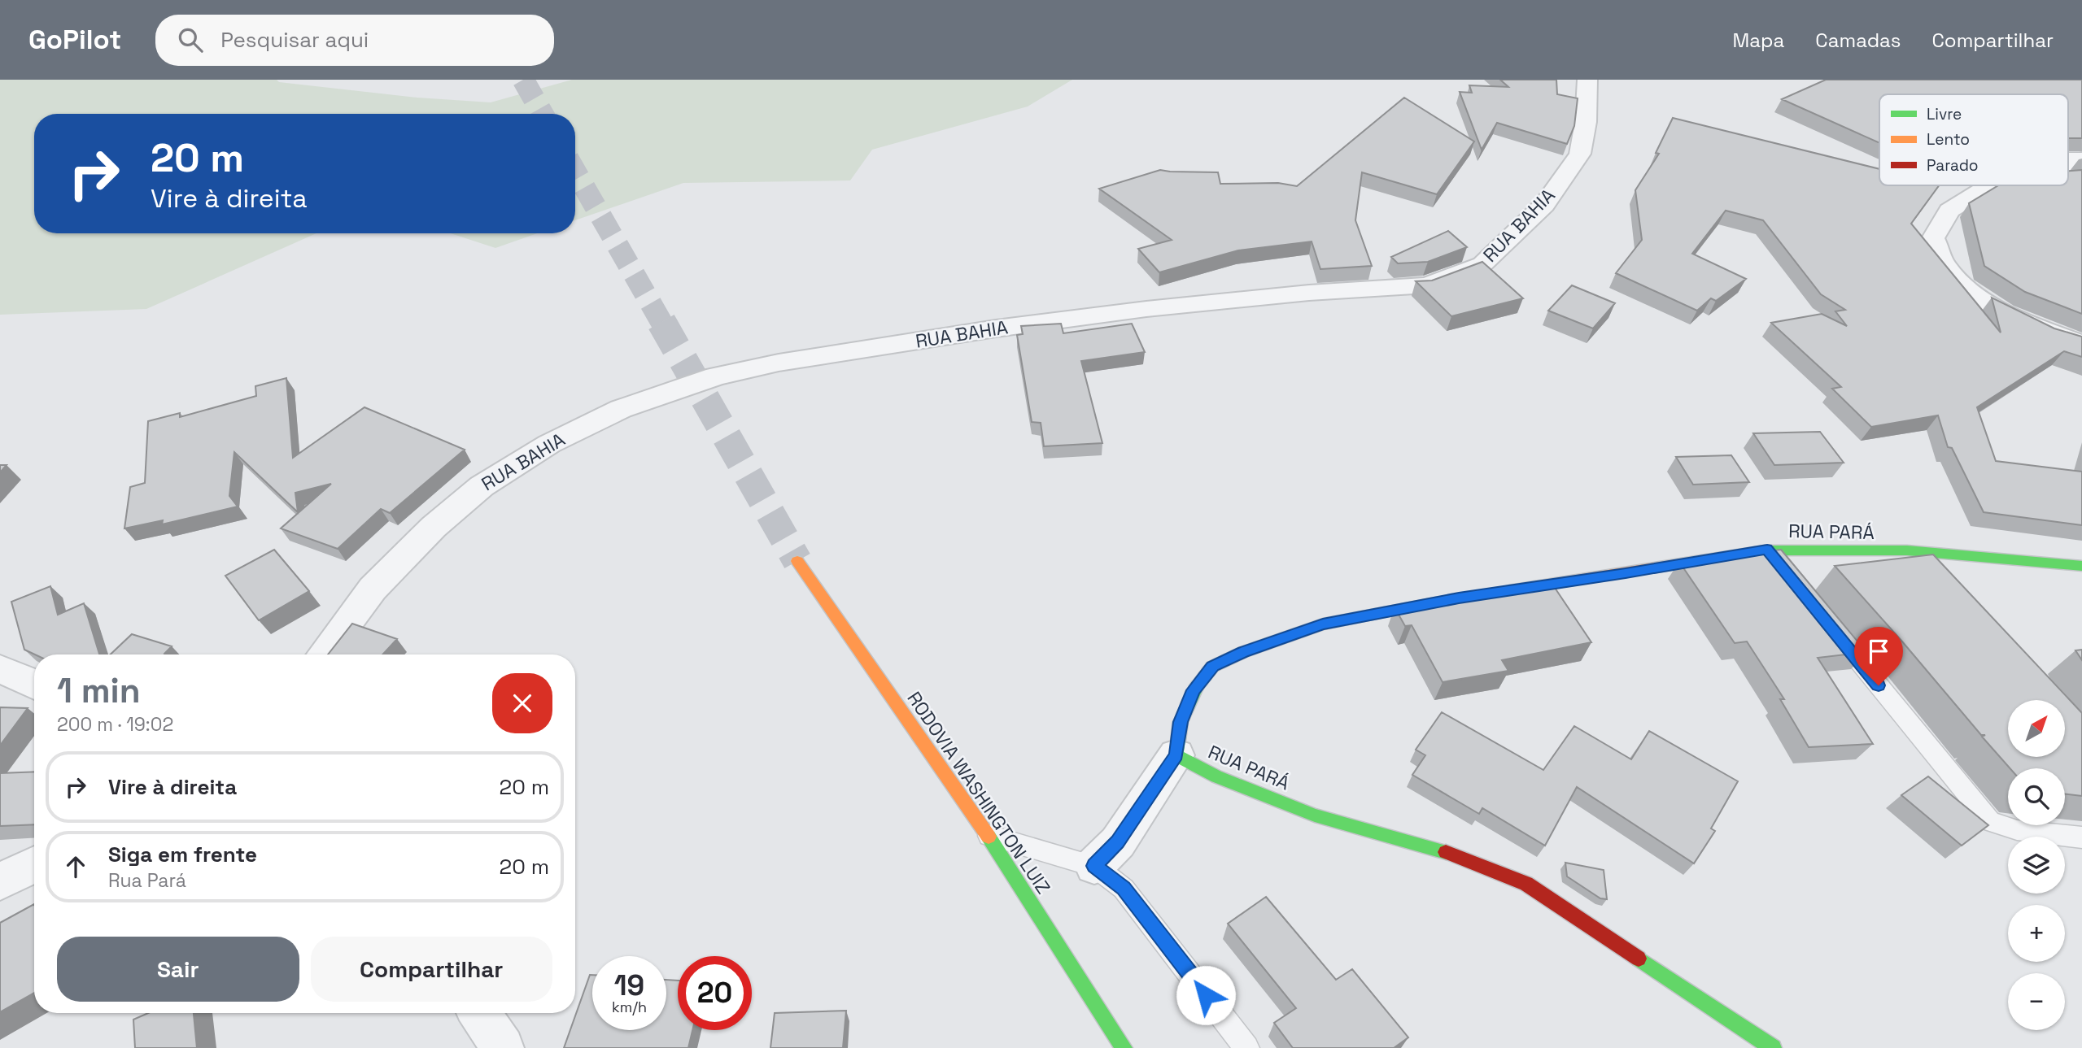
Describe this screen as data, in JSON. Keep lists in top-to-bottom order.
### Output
{
  "streets": {
    "main road": ["RUA PARÁ", "RODOVIA WASHINGTON LUIZ"],
    "street": ["RUA BAHIA"]
  },
  "legend": ["Livre", "Lento", "Parado"],
  "north": "top right",
  "page": {
    "header": "GoPilot",
    "search": "Pesquisar aqui",
    "nav": ["Mapa", "Camadas", "Compartilhar"],
    "turn": ["20 m", "Vire à direita"],
    "heading": ["1 min", "200 m · 19:02"],
    "map_buttons": ["+", "−"],
    "list": [
      {
        "name": "Vire à direita",
        "value": "20 m"
      },
      {
        "name": "Siga em frente",
        "note": "Rua Pará",
        "value": "20 m"
      }
    ],
    "buttons": ["Sair", "Compartilhar"],
    "speed": "19 km/h",
    "limit": "20"
  }
}
